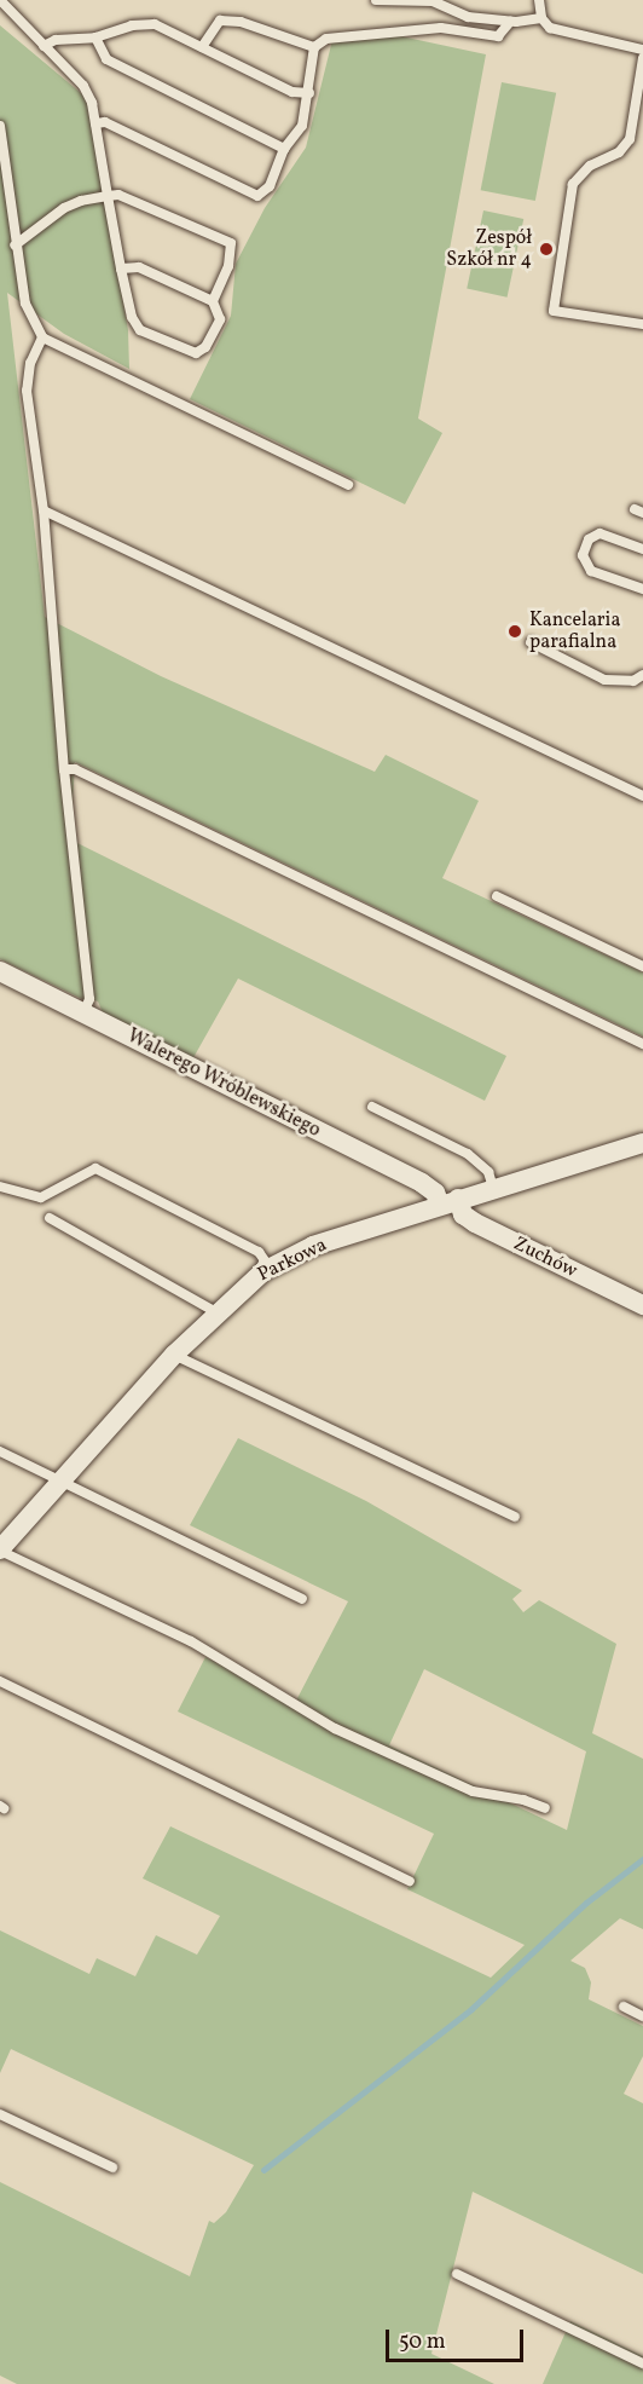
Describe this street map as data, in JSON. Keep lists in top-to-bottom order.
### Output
{
  "streets": {
    "street": ["Walerego Wróblewskiego", "Zuchów", "Parkowa"]
  },
  "crossings": [
    ["Walerego Wróblewskiego", "Zuchów"],
    ["Walerego Wróblewskiego", "Parkowa"],
    ["Zuchów", "Parkowa"]
  ],
  "places": ["Zespół Szkół nr 4", "Kancelaria parafialna"],
  "scale_bar": "50 m"
}
